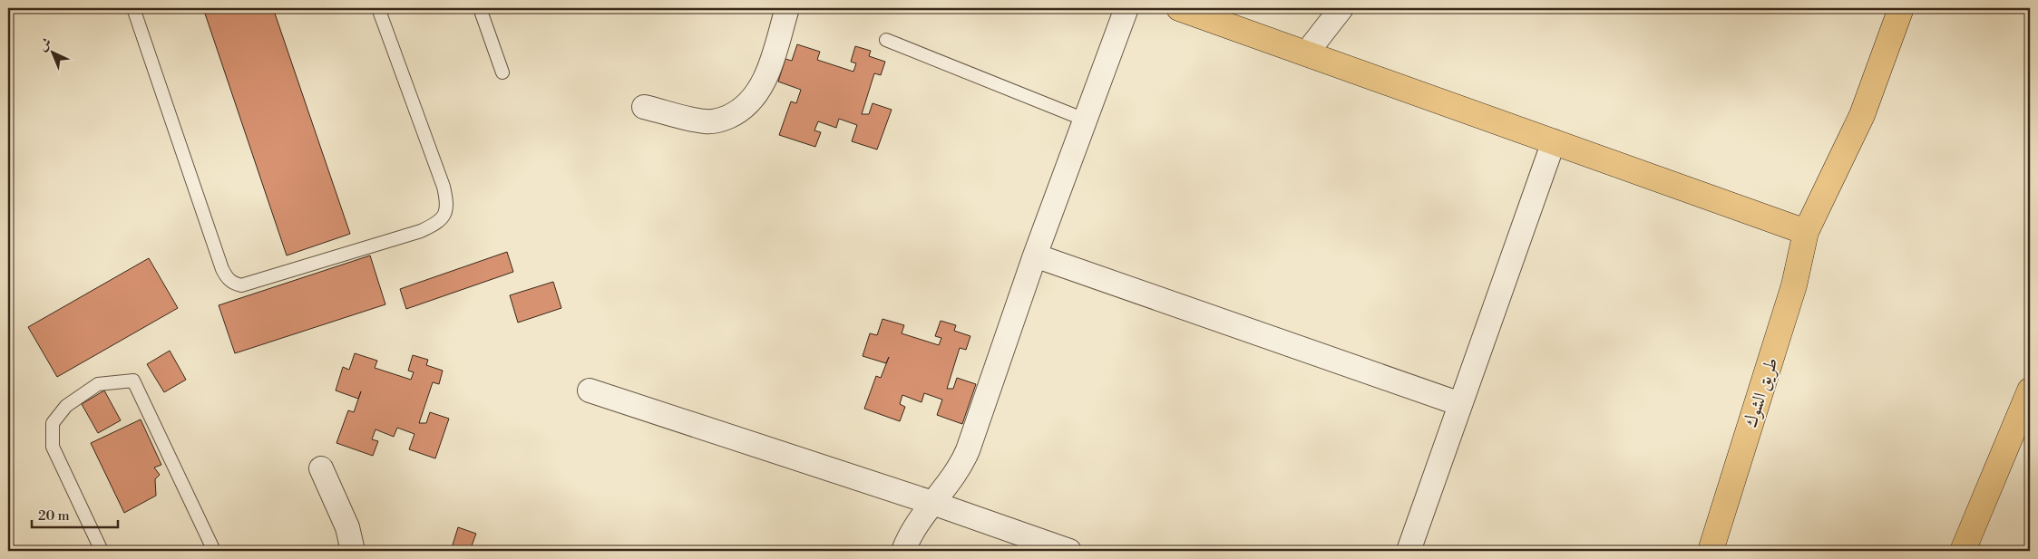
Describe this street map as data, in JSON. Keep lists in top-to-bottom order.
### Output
{
  "streets": {
    "main road": ["طريق الشوك"]
  },
  "scale_bar": "20 m",
  "north": "top left"
}
